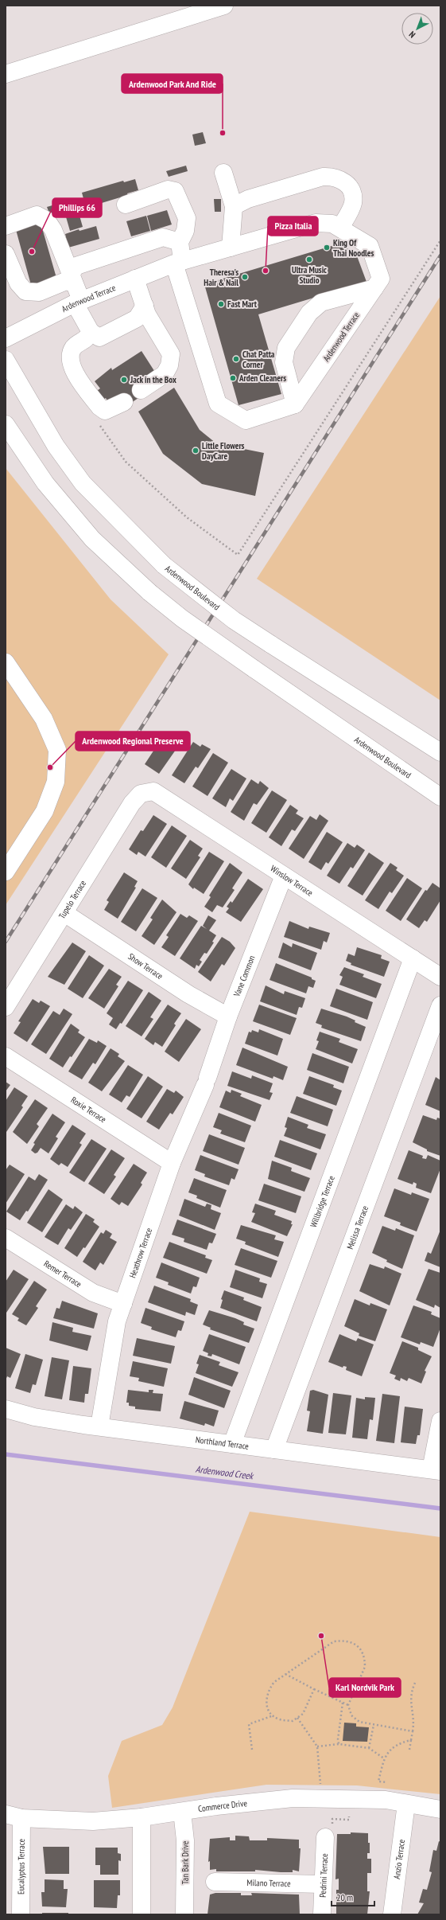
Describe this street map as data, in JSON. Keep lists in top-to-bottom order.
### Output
{
  "streets": {
    "main road": [
      "Ardenwood Terrace",
      "Ardenwood Boulevard",
      "Winslow Terrace",
      "Tupelo Terrace",
      "Show Terrace",
      "Vane Common",
      "Roxie Terrace",
      "Willbridge Terrace",
      "Melissa Terrace",
      "Heathrow Terrace",
      "Remer Terrace",
      "Northland Terrace",
      "Commerce Drive",
      "Anzio Terrace",
      "Tan Bark Drive",
      "Eucalyptus Terrace",
      "Pedrini Terrace",
      "Milano Terrace"
    ]
  },
  "crossings": [
    ["Winslow Terrace", "Tupelo Terrace"],
    ["Winslow Terrace", "Vane Common"],
    ["Winslow Terrace", "Willbridge Terrace"],
    ["Tupelo Terrace", "Show Terrace"],
    ["Show Terrace", "Vane Common"],
    ["Vane Common", "Heathrow Terrace"],
    ["Roxie Terrace", "Heathrow Terrace"],
    ["Willbridge Terrace", "Northland Terrace"],
    ["Melissa Terrace", "Northland Terrace"],
    ["Heathrow Terrace", "Remer Terrace"],
    ["Heathrow Terrace", "Northland Terrace"],
    ["Commerce Drive", "Anzio Terrace"],
    ["Commerce Drive", "Tan Bark Drive"],
    ["Commerce Drive", "Eucalyptus Terrace"],
    ["Pedrini Terrace", "Milano Terrace"]
  ],
  "water": ["Ardenwood Creek"],
  "places": [
    "Ardenwood Park And Ride",
    "King Of Thai Noodles",
    "Phillips 66",
    "Ultra Music Studio",
    "Pizza Italia",
    "Theresa's Hair & Nail",
    "Fast Mart",
    "Chat Patta Corner",
    "Arden Cleaners",
    "Jack in the Box",
    "Little Flowers DayCare",
    "Ardenwood Regional Preserve",
    "Karl Nordvik Park"
  ],
  "scale_bar": "20 m",
  "north": "bottom left"
}
